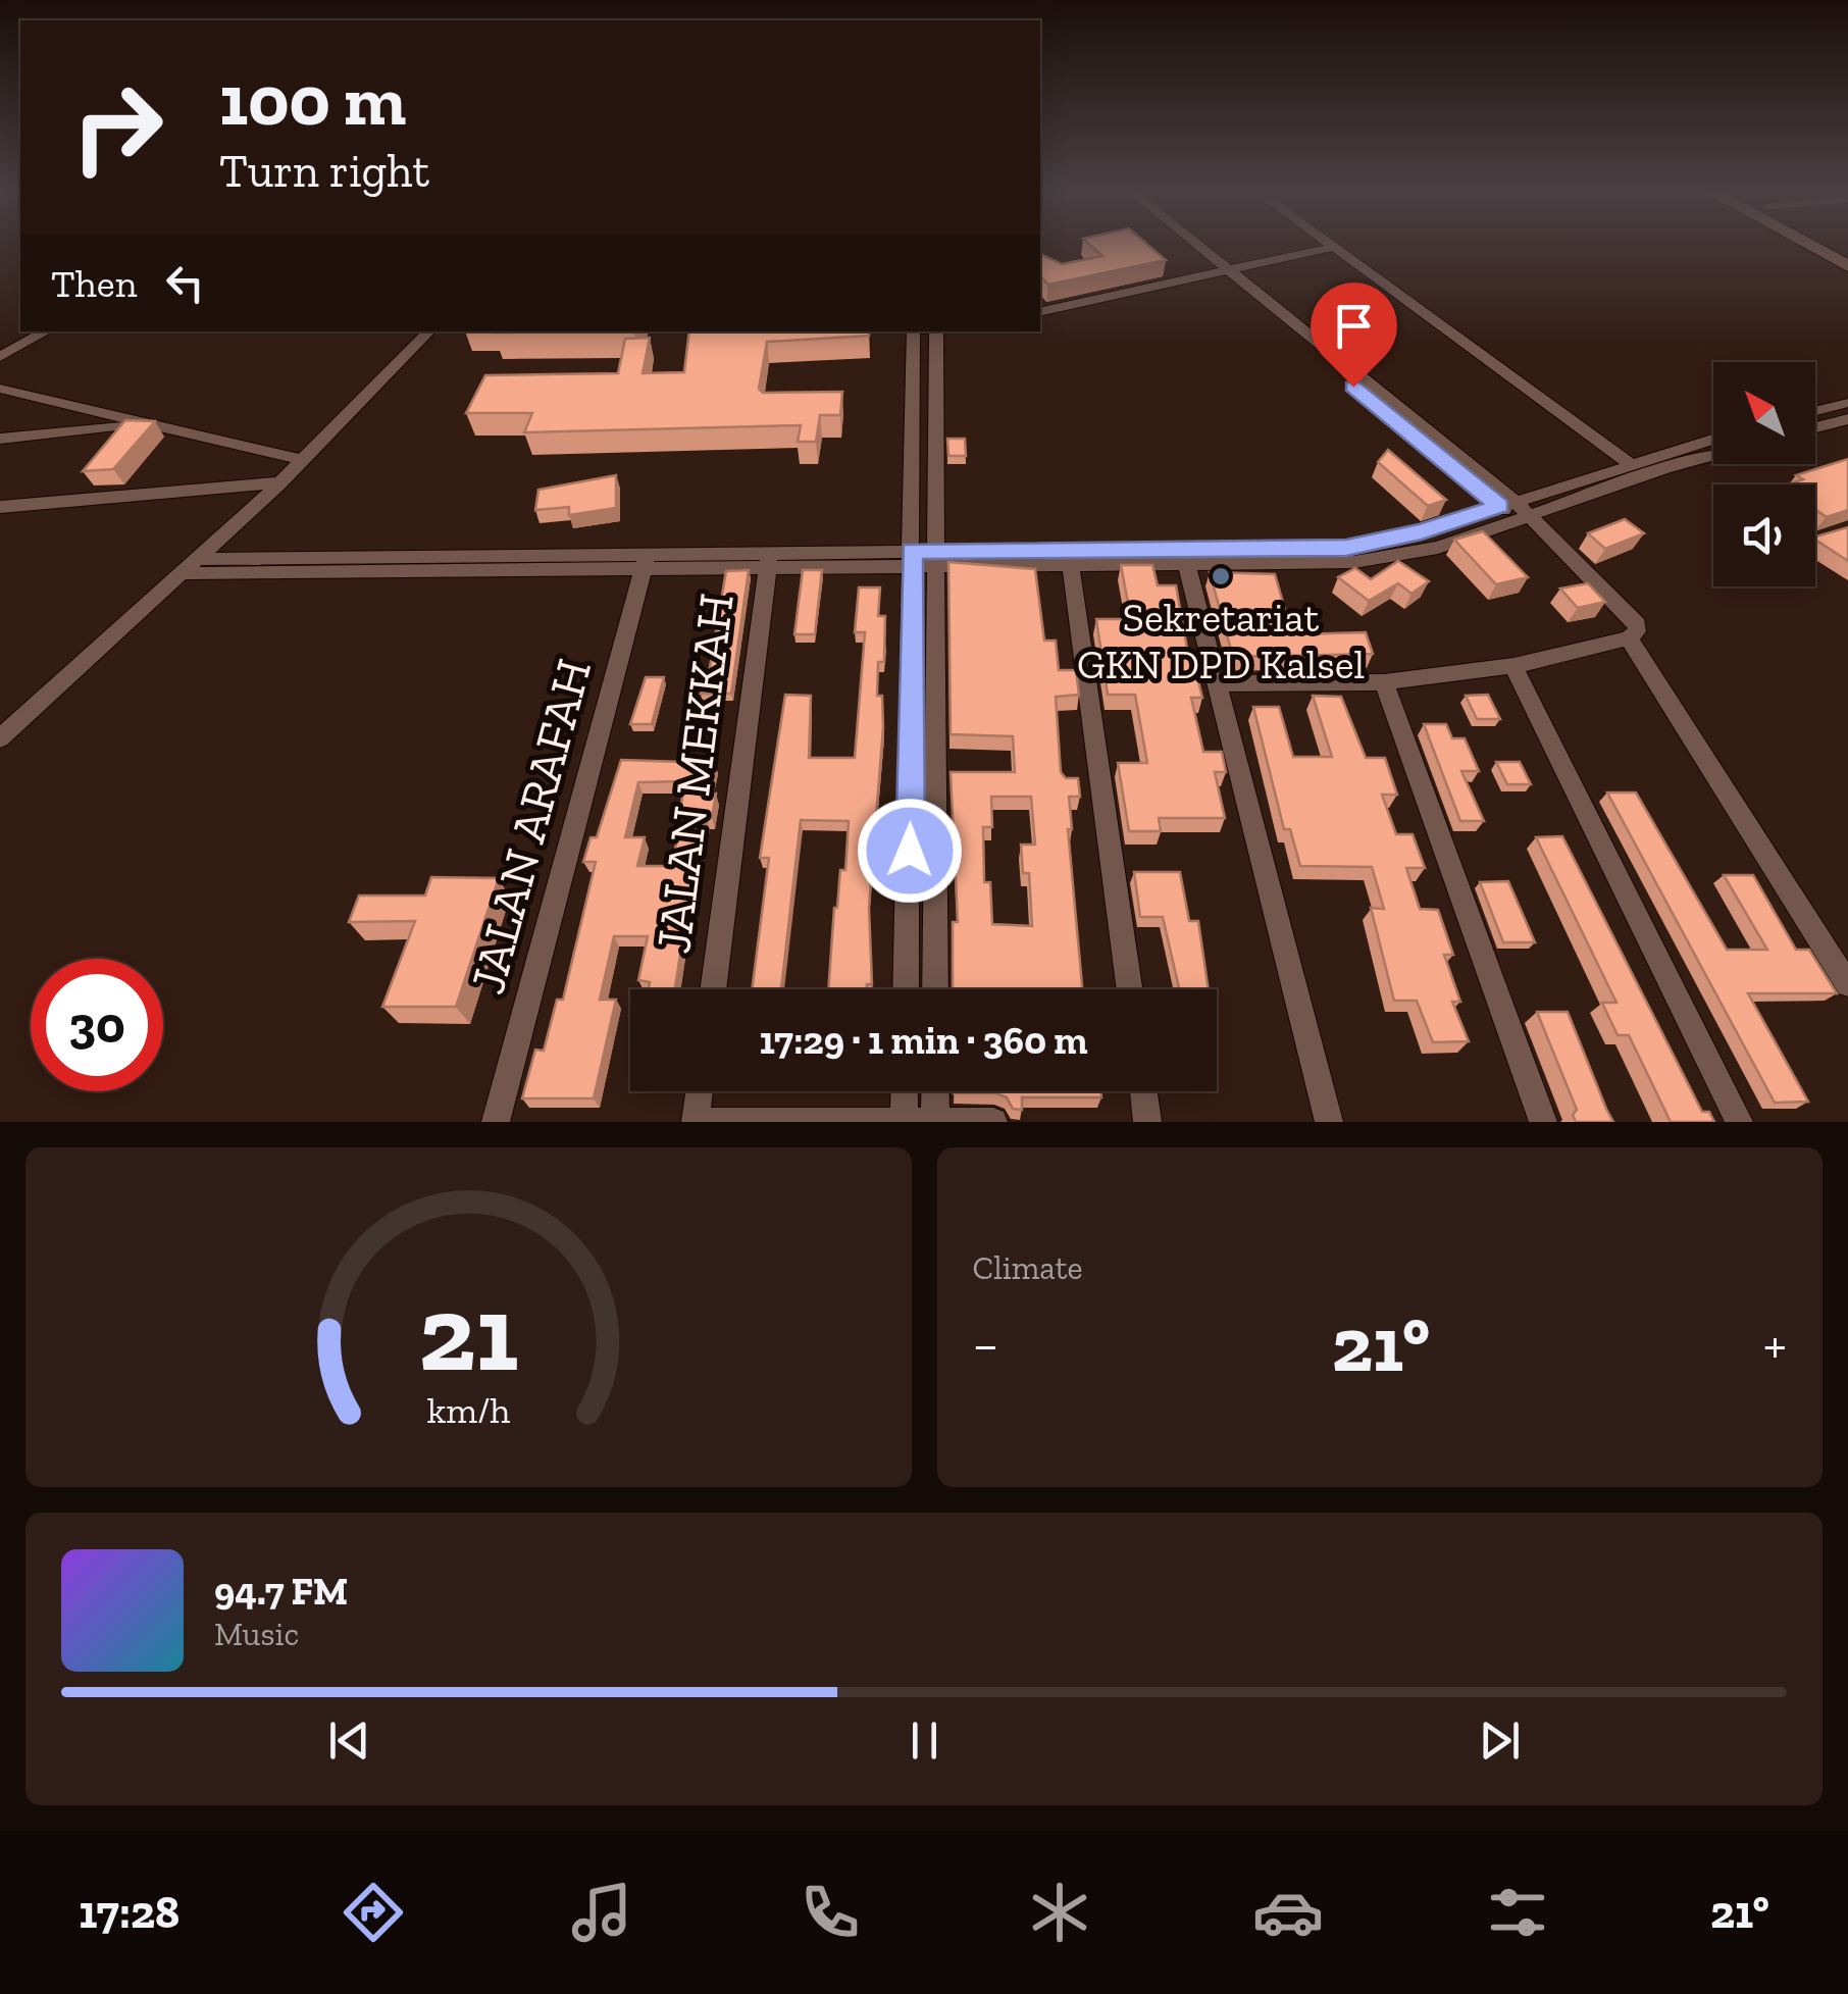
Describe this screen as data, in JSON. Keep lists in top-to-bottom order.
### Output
{
  "streets": {
    "street": ["JALAN MEKKAH", "JALAN ARAFAH"]
  },
  "places": ["Sekretariat GKN DPD Kalsel"],
  "north": "top left",
  "page": {
    "turn": ["100 m", "Turn right"],
    "then": "Then",
    "limit": "30",
    "trip": "17:29 · 1 min · 360 m",
    "tile": "Climate",
    "heat": ["−", "21°", "+"],
    "song": ["94.7 FM", "Music"],
    "tabs": ["17:28", "21°"],
    "gauge": ["21", "km/h"]
  }
}
